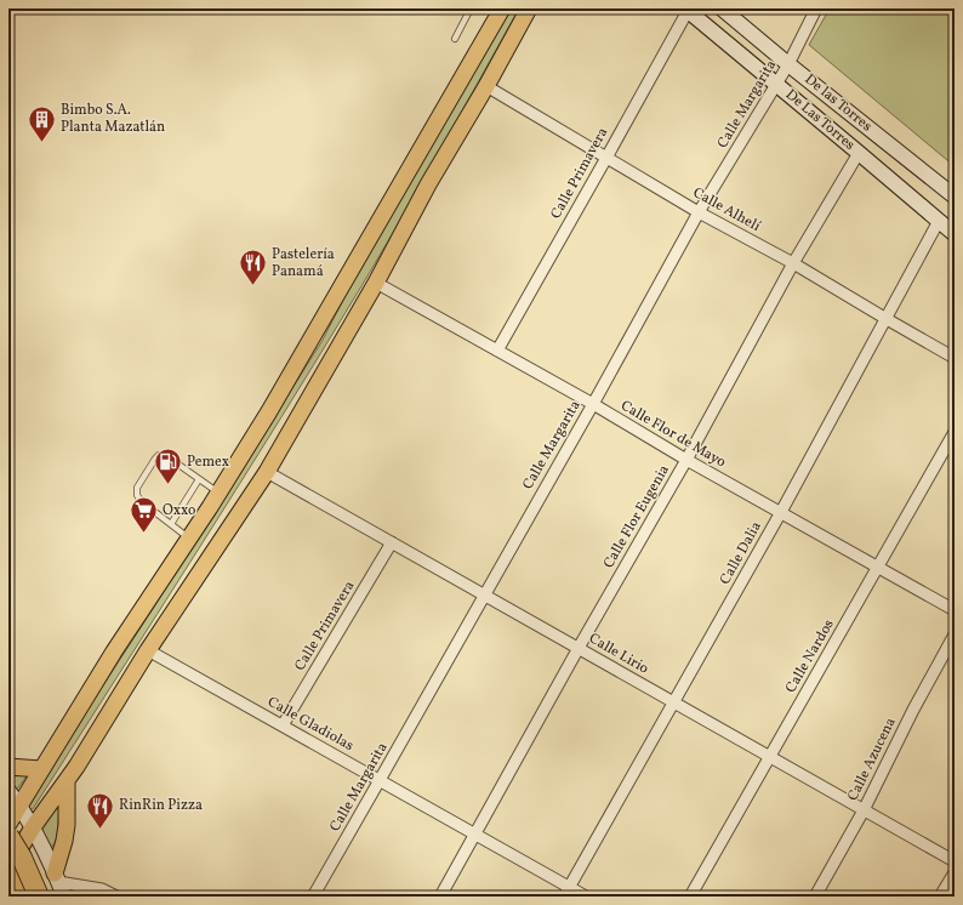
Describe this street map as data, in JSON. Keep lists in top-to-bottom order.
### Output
{
  "streets": {
    "street": [
      "De las Torres",
      "Calle Margarita",
      "De Las Torres",
      "Calle Primavera",
      "Calle Alhelí",
      "Calle Flor de Mayo",
      "Calle Flor Eugenia",
      "Calle Dalia",
      "Calle Lirio",
      "Calle Nardos",
      "Calle Gladiolas",
      "Calle Azucena"
    ]
  },
  "crossings": [
    ["De las Torres", "Calle Margarita"],
    ["Calle Margarita", "De Las Torres"],
    ["Calle Margarita", "Calle Alhelí"],
    ["Calle Margarita", "Calle Flor de Mayo"],
    ["Calle Margarita", "Calle Lirio"],
    ["Calle Margarita", "Calle Gladiolas"],
    ["De Las Torres", "Calle Primavera"],
    ["De Las Torres", "Calle Flor Eugenia"],
    ["De Las Torres", "Calle Dalia"],
    ["Calle Primavera", "Calle Alhelí"],
    ["Calle Primavera", "Calle Flor de Mayo"],
    ["Calle Primavera", "Calle Lirio"],
    ["Calle Primavera", "Calle Gladiolas"],
    ["Calle Alhelí", "Calle Flor Eugenia"],
    ["Calle Alhelí", "Calle Dalia"],
    ["Calle Flor de Mayo", "Calle Flor Eugenia"],
    ["Calle Flor de Mayo", "Calle Dalia"],
    ["Calle Flor de Mayo", "Calle Nardos"],
    ["Calle Flor Eugenia", "Calle Lirio"],
    ["Calle Flor Eugenia", "Calle Gladiolas"],
    ["Calle Dalia", "Calle Lirio"],
    ["Calle Dalia", "Calle Gladiolas"],
    ["Calle Lirio", "Calle Nardos"],
    ["Calle Lirio", "Calle Azucena"]
  ],
  "places": {
    "building": ["Bimbo S.A. Planta Mazatlán"],
    "restaurant": ["Pastelería Panamá", "RinRin Pizza"],
    "fuel station": ["Pemex"],
    "supermarket": ["Oxxo"]
  }
}
